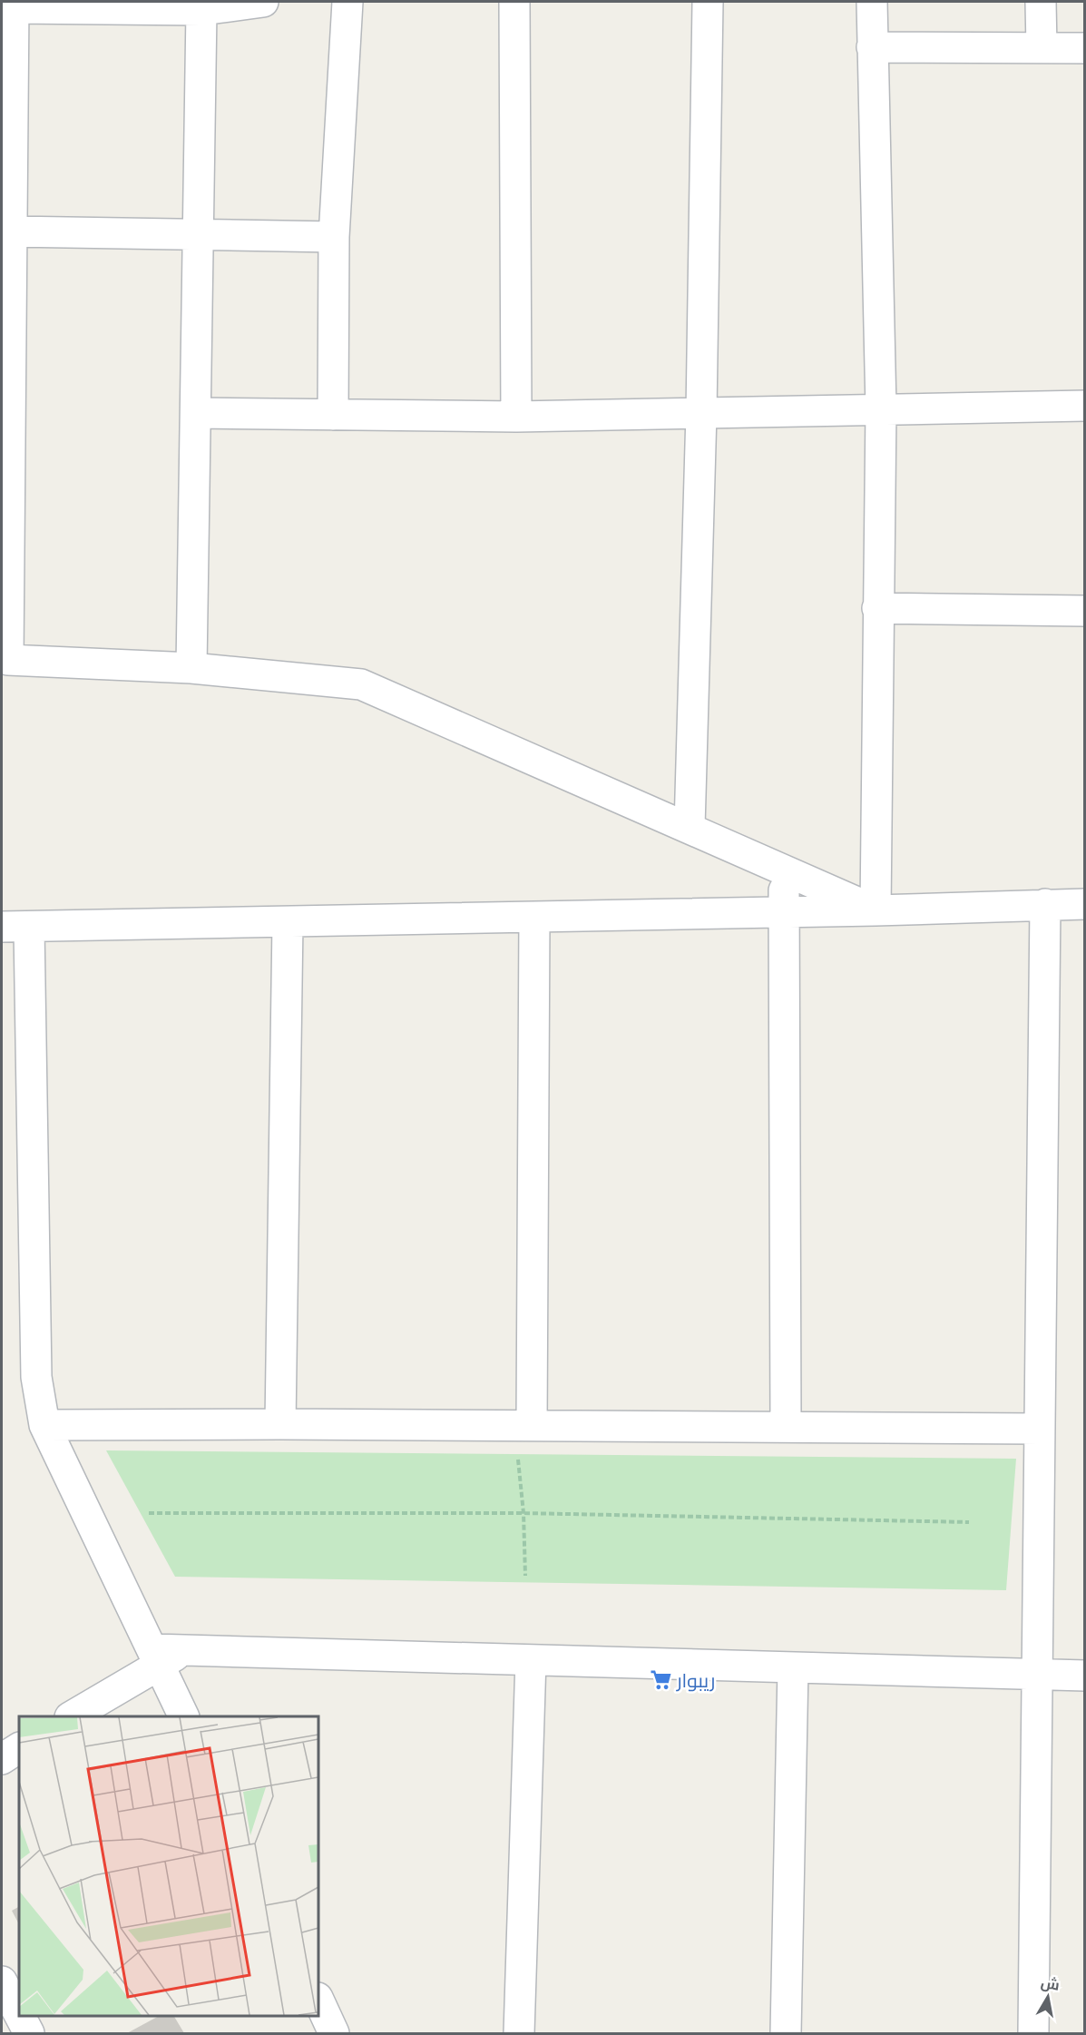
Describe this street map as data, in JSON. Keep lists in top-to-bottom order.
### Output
{
  "places": {
    "supermarket": ["ريبوار"]
  },
  "north": "top"
}
